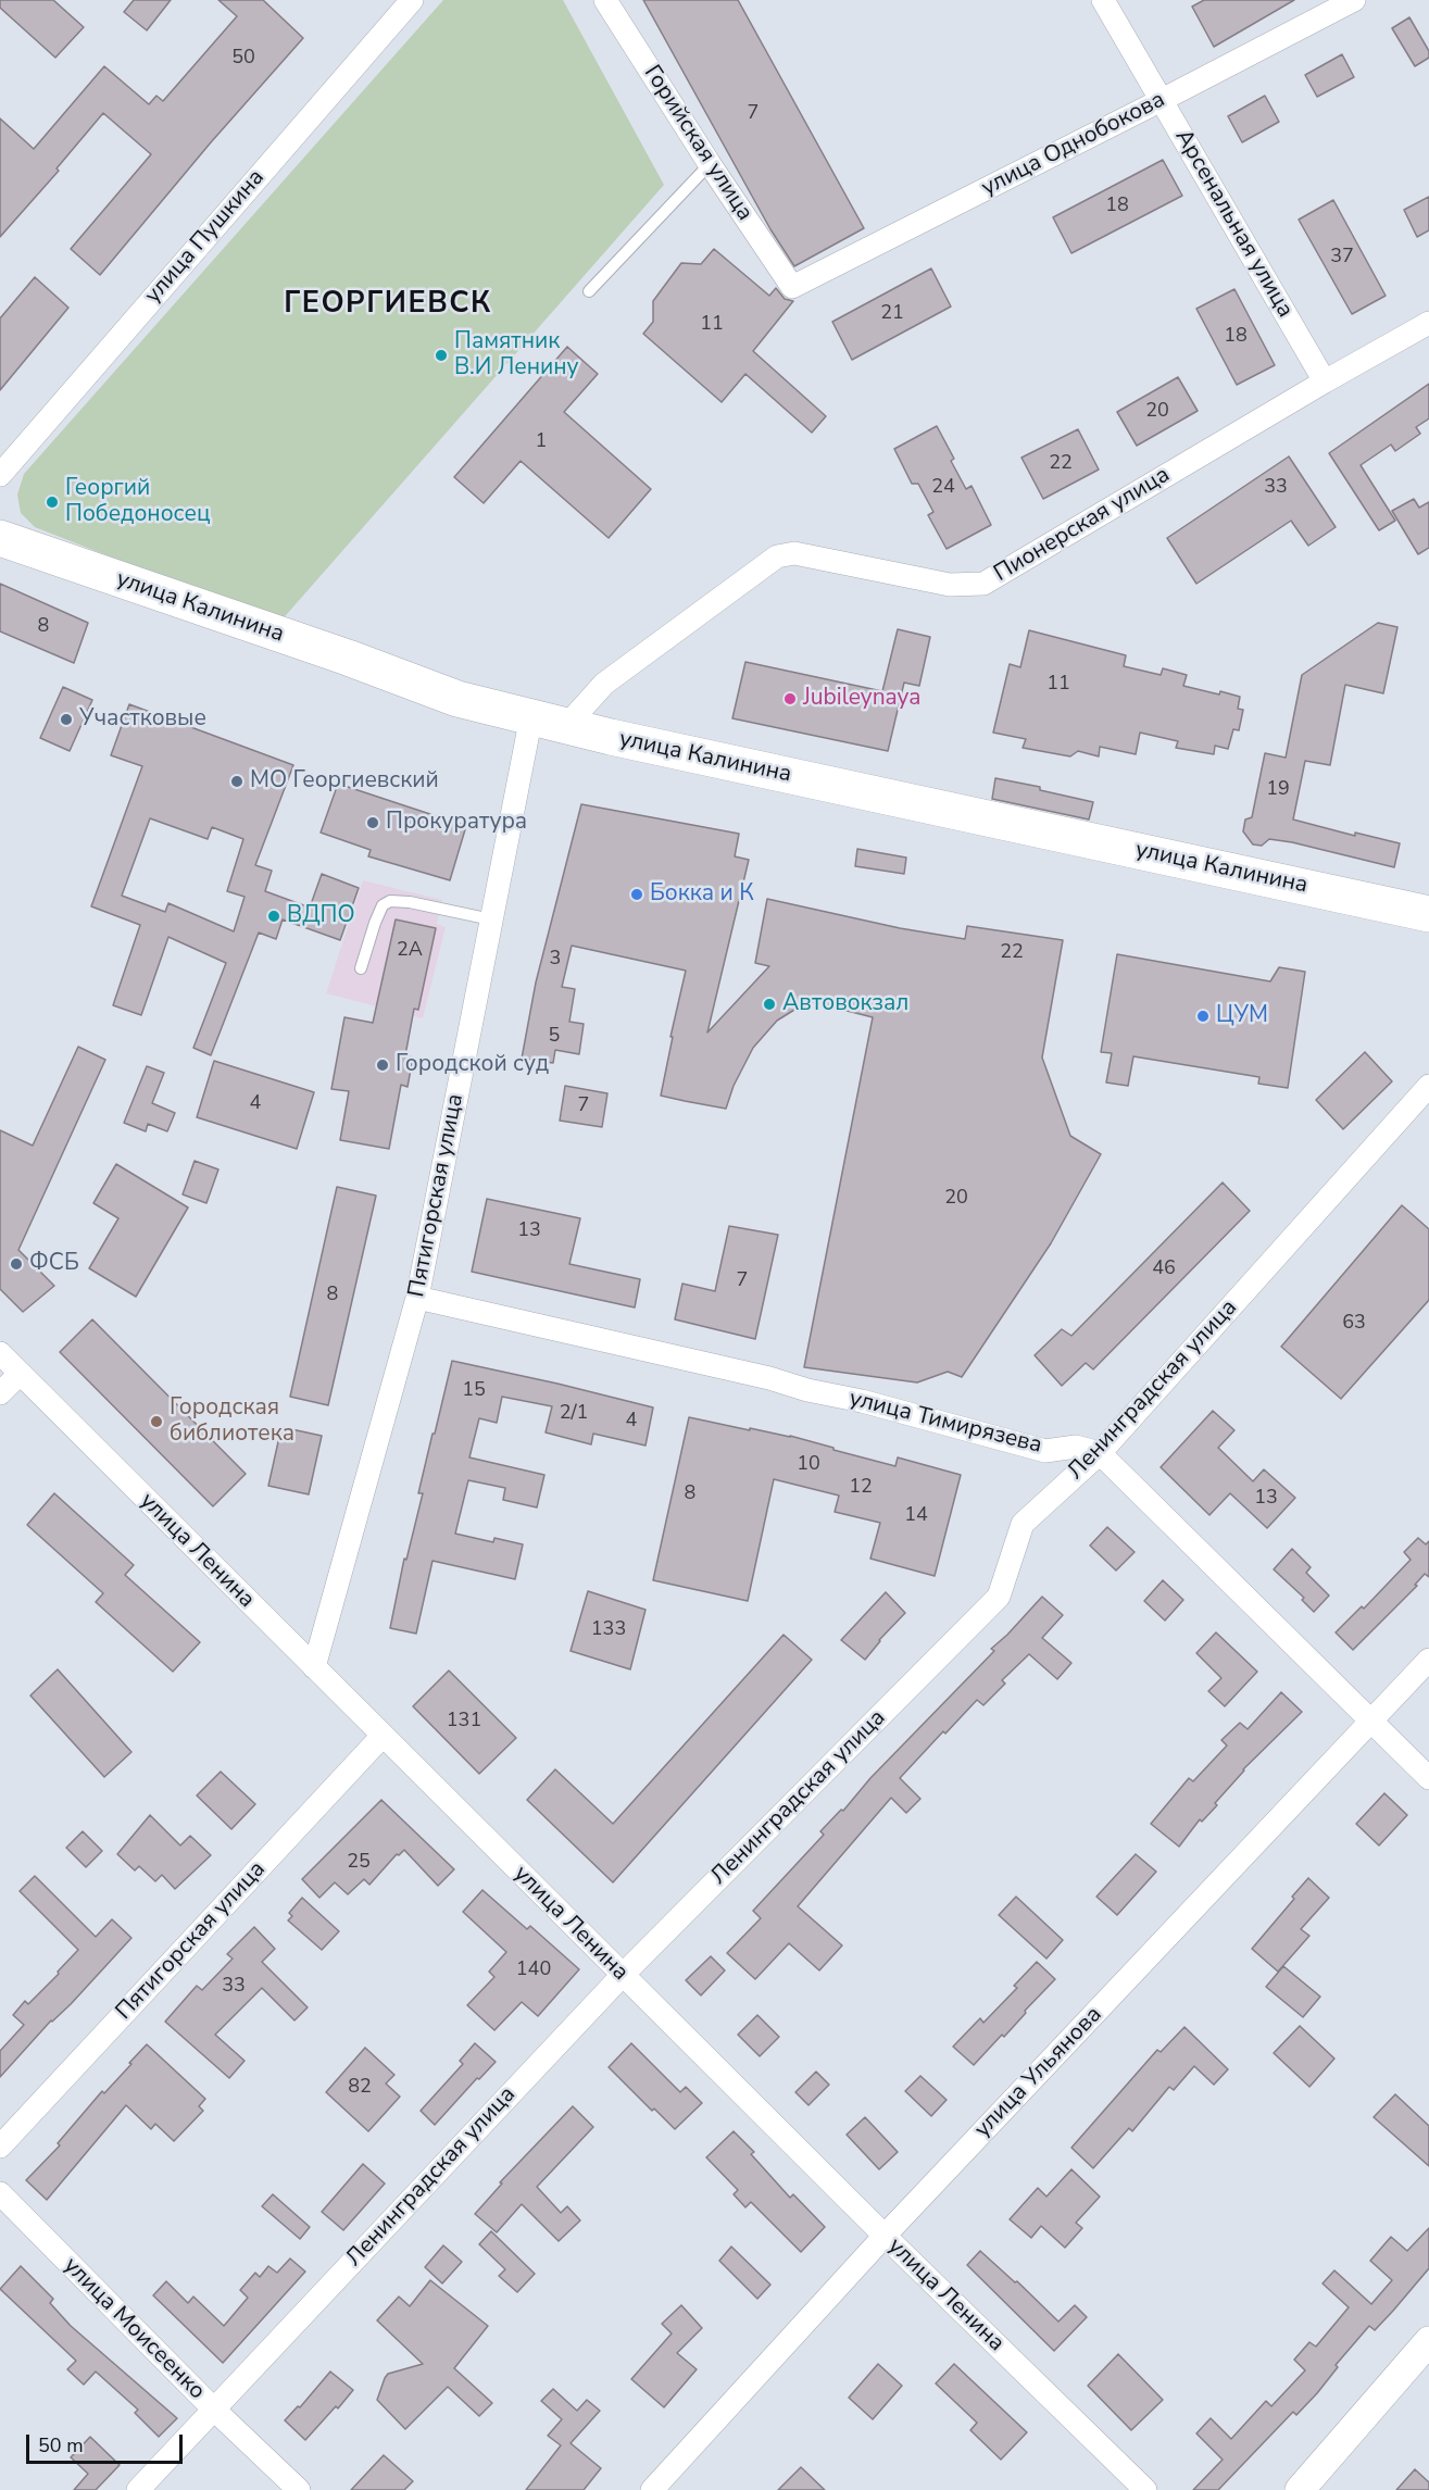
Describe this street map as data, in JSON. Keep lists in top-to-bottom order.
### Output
{
  "streets": {
    "main road": ["улица Калинина"],
    "street": [
      "Горийская улица",
      "улица Однобокова",
      "Арсенальная улица",
      "улица Пушкина",
      "Пионерская улица",
      "Пятигорская улица",
      "Ленинградская улица",
      "улица Тимирязева",
      "улица Ленина",
      "улица Ульянова",
      "улица Моисеенко"
    ]
  },
  "crossings": [
    ["Горийская улица", "улица Однобокова"],
    ["улица Однобокова", "Арсенальная улица"],
    ["Арсенальная улица", "Пионерская улица"],
    ["Пионерская улица", "улица Калинина"],
    ["улица Калинина", "Пятигорская улица"],
    ["Пятигорская улица", "улица Тимирязева"],
    ["Пятигорская улица", "улица Ленина"],
    ["Ленинградская улица", "улица Тимирязева"],
    ["Ленинградская улица", "улица Ленина"],
    ["Ленинградская улица", "улица Моисеенко"],
    ["улица Ленина", "улица Ульянова"]
  ],
  "districts": ["ГЕОРГИЕВСК"],
  "places": [
    "Памятник В.И Ленину",
    "Георгий Победоносец",
    "Jubileynaya",
    "Участковые",
    "МО Георгиевский",
    "Прокуратура",
    "Бокка и К",
    "ВДПО",
    "Автовокзал",
    "ЦУМ",
    "Городской суд",
    "ФСБ",
    "Городская библиотека"
  ],
  "house_numbers": [
    "50",
    "7",
    "18",
    "37",
    "21",
    "11",
    "18",
    "20",
    "1",
    "22",
    "24",
    "33",
    "8",
    "11",
    "19",
    "2А",
    "22",
    "3",
    "5",
    "4",
    "7",
    "20",
    "13",
    "46",
    "7",
    "8",
    "63",
    "15",
    "2/1",
    "4",
    "10",
    "12",
    "8",
    "13",
    "14",
    "133",
    "131",
    "25",
    "140",
    "33",
    "82"
  ],
  "scale_bar": "50 m"
}
